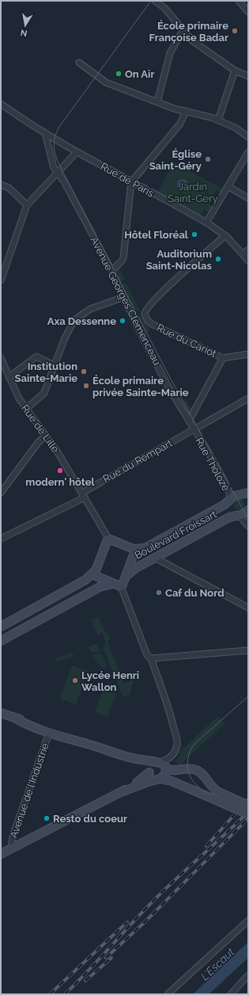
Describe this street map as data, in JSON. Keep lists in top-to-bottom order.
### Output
{
  "streets": {
    "main road": ["Boulevard Froissart"],
    "street": [
      "Rue de Paris",
      "Avenue Georges Clemenceau",
      "Rue du Cariot",
      "Rue de Lille",
      "Rue du Rempart",
      "Rue Tholozé",
      "Avenue de l'Industrie"
    ]
  },
  "crossings": [
    ["Rue de Paris", "Avenue Georges Clemenceau"],
    ["Rue de Paris", "Rue du Cariot"],
    ["Avenue Georges Clemenceau", "Rue du Rempart"],
    ["Avenue Georges Clemenceau", "Rue Tholozé"],
    ["Rue de Lille", "Rue du Rempart"],
    ["Rue du Rempart", "Rue Tholozé"],
    ["Rue Tholozé", "Boulevard Froissart"]
  ],
  "water": ["L'Escaut"],
  "parks": ["Jardin Saint-Géry"],
  "places": [
    "École primaire Françoise Badar",
    "On Air",
    "Église Saint-Géry",
    "Hôtel Floréal",
    "Auditorium Saint-Nicolas",
    "Axa Dessenne",
    "Institution Sainte-Marie",
    "École primaire privée Sainte-Marie",
    "modern' hôtel",
    "Caf du Nord",
    "Lycée Henri Wallon",
    "Resto du coeur"
  ],
  "north": "bottom"
}
